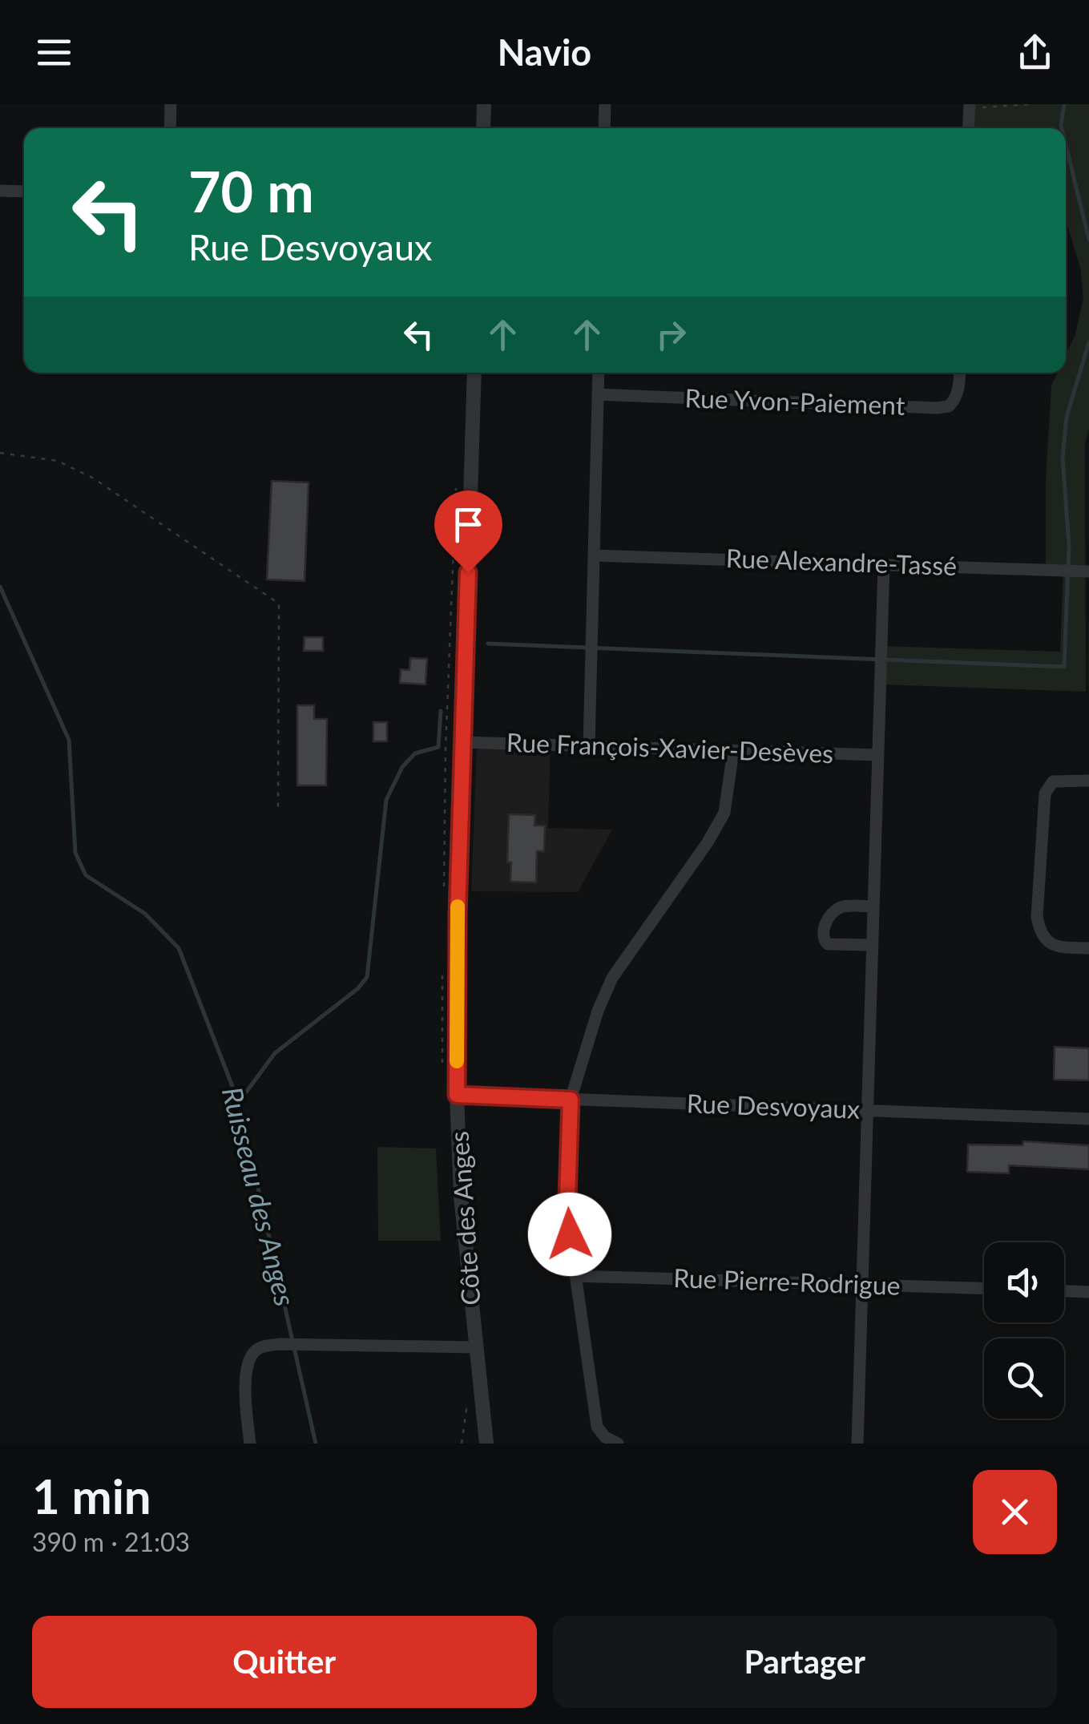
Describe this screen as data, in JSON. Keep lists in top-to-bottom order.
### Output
{
  "streets": {
    "street": [
      "Rue Yvon-Paiement",
      "Rue Alexandre-Tassé",
      "Rue François-Xavier-Desèves",
      "Rue Desvoyaux",
      "Côte des Anges",
      "Rue Pierre-Rodrigue"
    ]
  },
  "crossings": [
    ["Rue François-Xavier-Desèves", "Côte des Anges"],
    ["Rue Desvoyaux", "Côte des Anges"]
  ],
  "water": ["Ruisseau des Anges"],
  "page": {
    "header": "Navio",
    "turn": ["70 m", "Rue Desvoyaux"],
    "heading": ["1 min", "390 m · 21:03"],
    "buttons": ["Quitter", "Partager"]
  }
}
